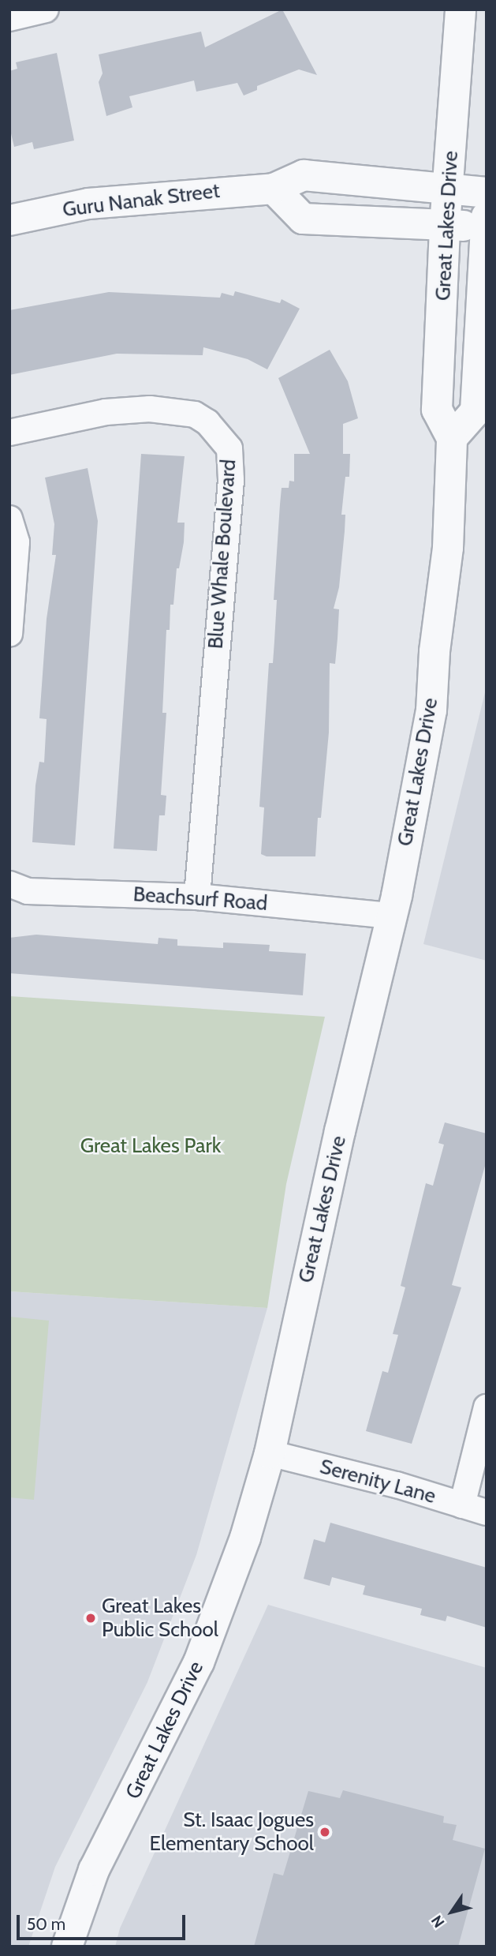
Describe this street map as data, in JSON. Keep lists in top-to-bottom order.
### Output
{
  "streets": {
    "street": [
      "Guru Nanak Street",
      "Great Lakes Drive",
      "Blue Whale Boulevard",
      "Beachsurf Road",
      "Serenity Lane"
    ]
  },
  "crossings": [
    ["Guru Nanak Street", "Great Lakes Drive"],
    ["Great Lakes Drive", "Beachsurf Road"],
    ["Great Lakes Drive", "Serenity Lane"],
    ["Blue Whale Boulevard", "Beachsurf Road"]
  ],
  "parks": ["Great Lakes Park"],
  "places": ["Great Lakes Public School", "St. Isaac Jogues Elementary School"],
  "scale_bar": "50 m",
  "north": "bottom left"
}
